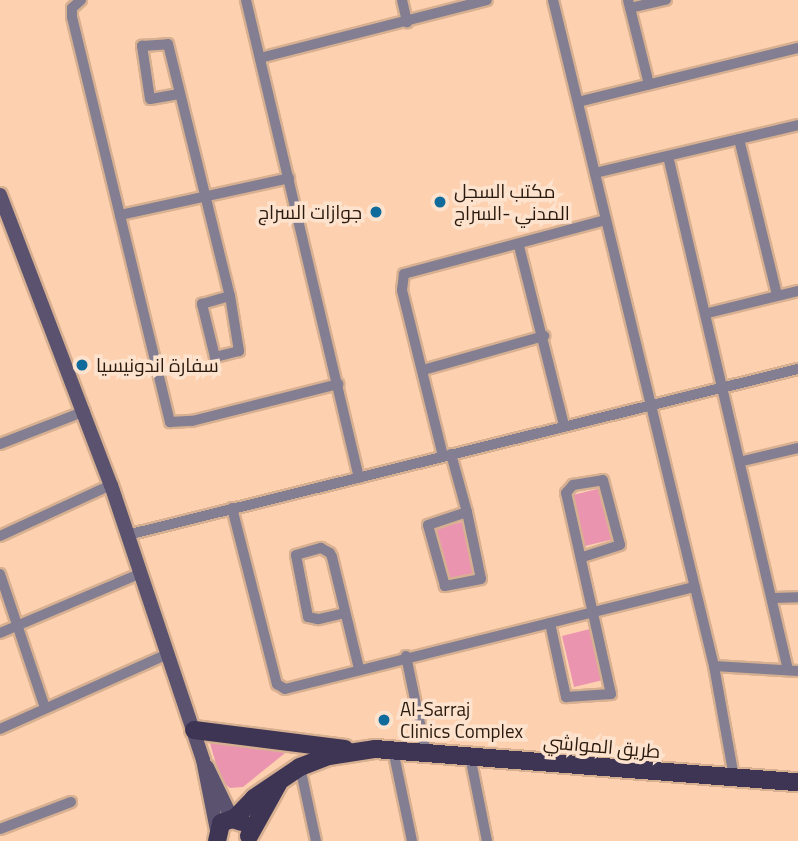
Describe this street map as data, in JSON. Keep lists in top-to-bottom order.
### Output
{
  "streets": {
    "main road": ["طريق المواشي"]
  },
  "places": [
    "مكتب السجل المدني -السراج",
    "جوازات السراج",
    "سفارة اندونيسيا",
    "Al-Sarraj Clinics Complex"
  ]
}
